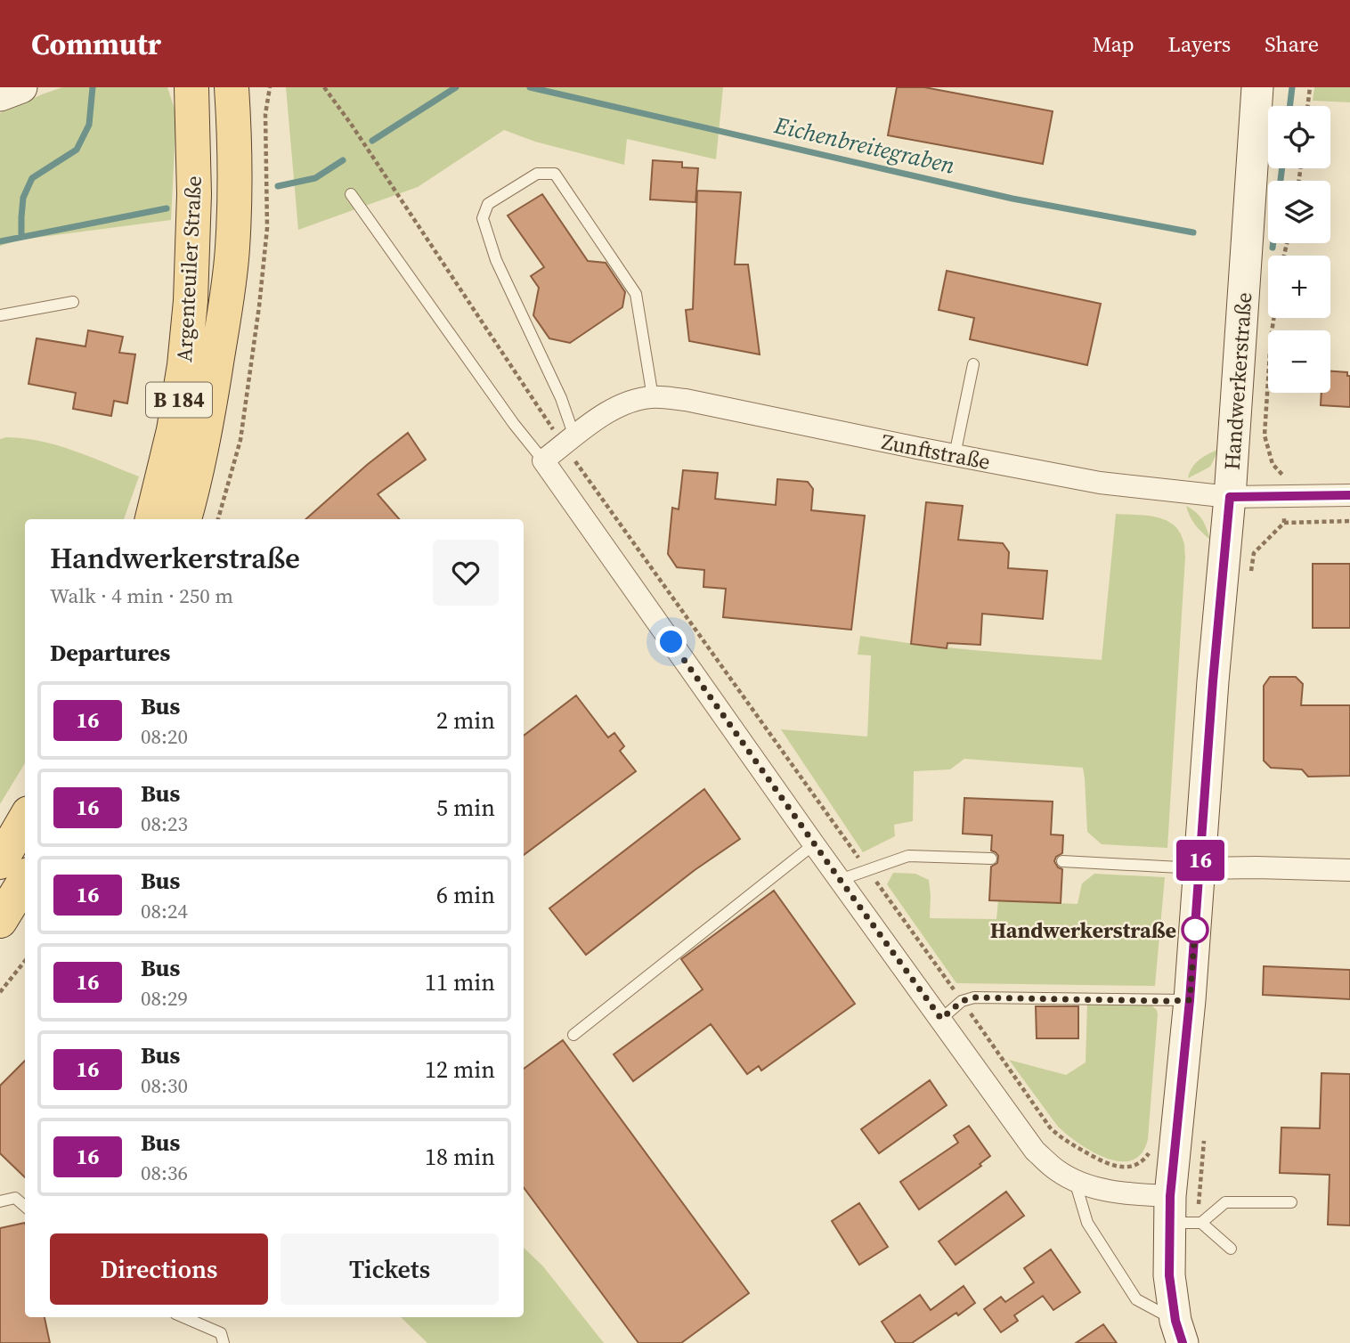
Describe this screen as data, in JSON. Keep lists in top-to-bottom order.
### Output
{
  "streets": {
    "main road": ["Argenteuiler Straße", "B 184"],
    "street": ["Handwerkerstraße", "Zunftstraße"]
  },
  "crossings": [
    ["Handwerkerstraße", "Zunftstraße"]
  ],
  "water": ["Eichenbreitegraben"],
  "places": ["Handwerkerstraße"],
  "lines": ["bus line 16"],
  "page": {
    "header": "Commutr",
    "nav": ["Map", "Layers", "Share"],
    "on_map": "16",
    "map_buttons": ["+", "−"],
    "heading": [
      ["Handwerkerstraße", "Walk · 4 min · 250 m"],
      "Departures"
    ],
    "list": [
      {
        "mark": "16",
        "name": "Bus",
        "note": "08:20",
        "value": "2 min"
      },
      {
        "mark": "16",
        "name": "Bus",
        "note": "08:23",
        "value": "5 min"
      },
      {
        "mark": "16",
        "name": "Bus",
        "note": "08:24",
        "value": "6 min"
      },
      {
        "mark": "16",
        "name": "Bus",
        "note": "08:29",
        "value": "11 min"
      },
      {
        "mark": "16",
        "name": "Bus",
        "note": "08:30",
        "value": "12 min"
      },
      {
        "mark": "16",
        "name": "Bus",
        "note": "08:36",
        "value": "18 min"
      }
    ],
    "buttons": ["Directions", "Tickets"]
  }
}
